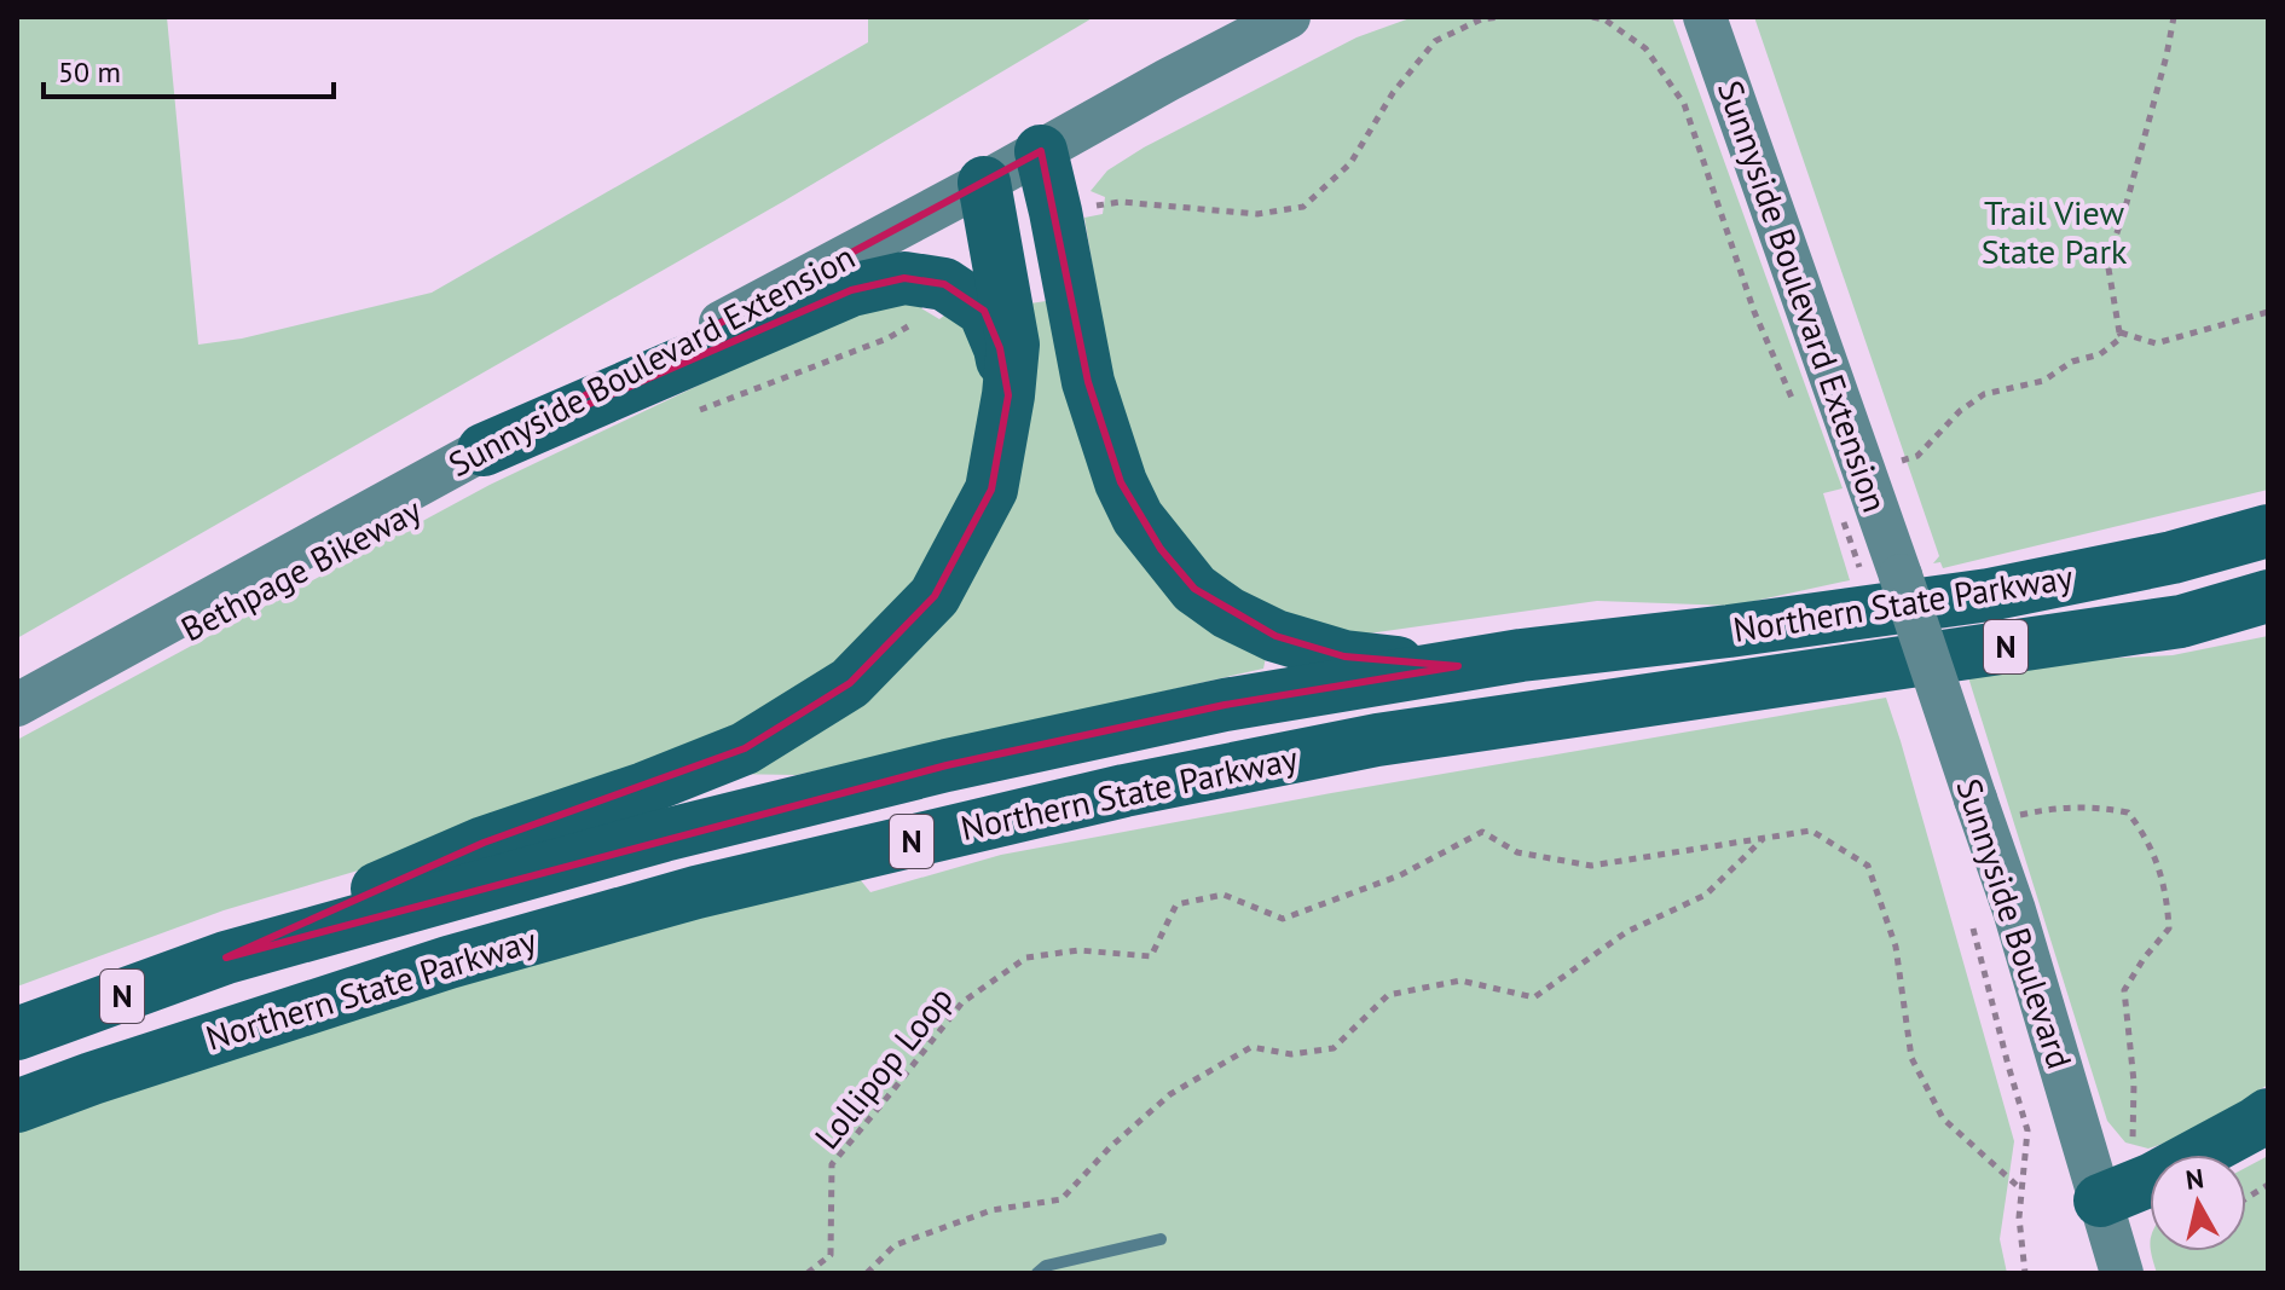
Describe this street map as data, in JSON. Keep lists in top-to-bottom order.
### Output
{
  "streets": {
    "highway": ["Northern State Parkway", "N"],
    "main road": ["Sunnyside Boulevard Extension", "Sunnyside Boulevard"],
    "path": ["Lollipop Loop"]
  },
  "crossings": [
    ["Sunnyside Boulevard Extension", "Sunnyside Boulevard"]
  ],
  "parks": ["Trail View State Park"],
  "scale_bar": "50 m",
  "north": "top"
}
